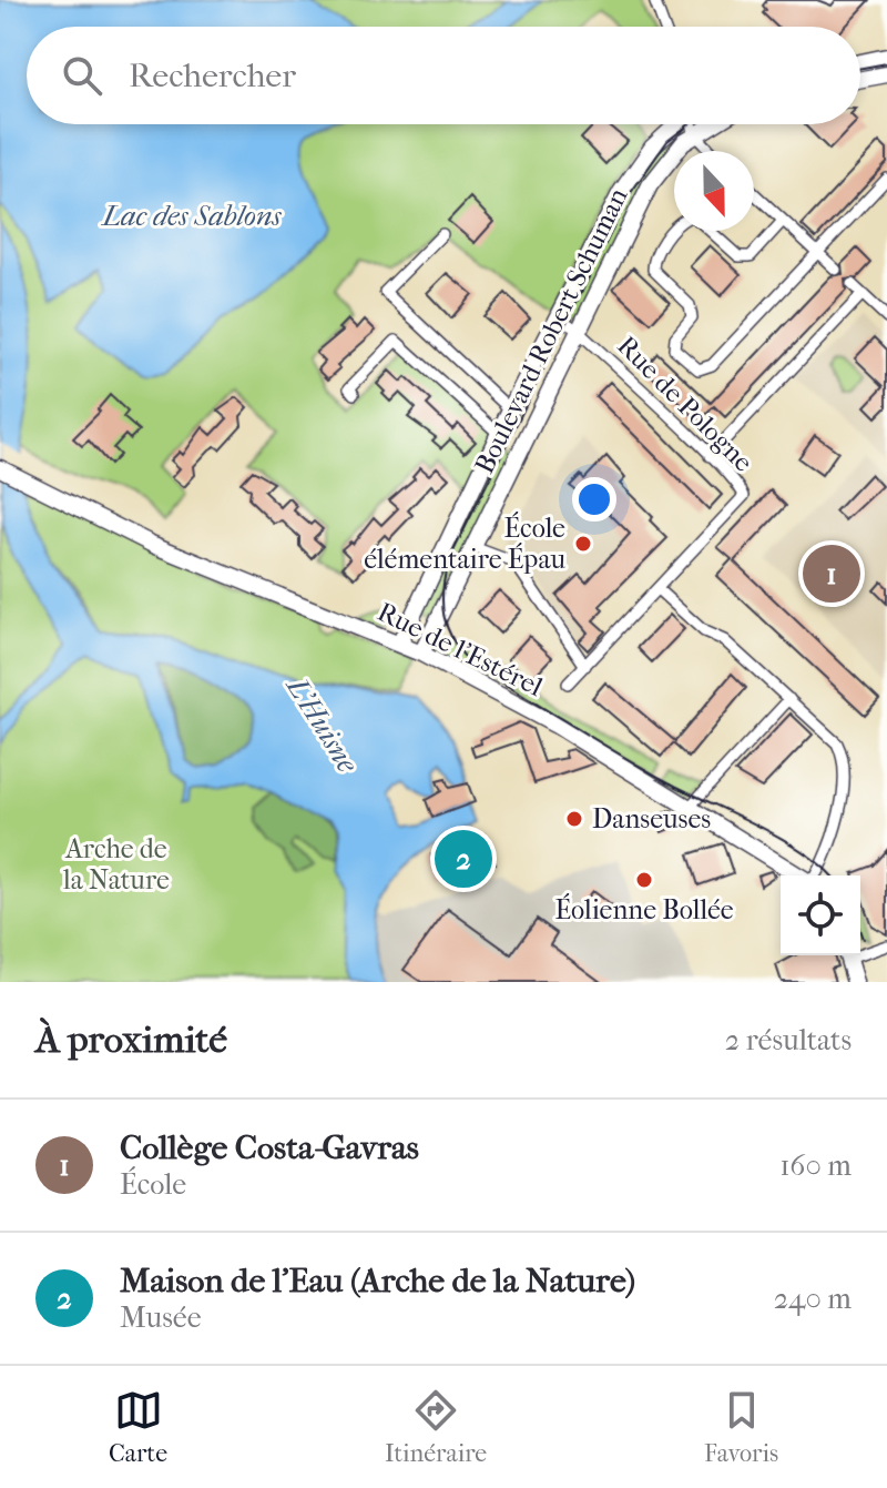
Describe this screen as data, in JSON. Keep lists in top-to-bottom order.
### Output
{
  "streets": {
    "street": ["Boulevard Robert Schuman", "Rue de Pologne", "Rue de l'Estérel"]
  },
  "crossings": [
    ["Boulevard Robert Schuman", "Rue de Pologne"],
    ["Boulevard Robert Schuman", "Rue de l'Estérel"]
  ],
  "water": ["Lac des Sablons", "L'Huisne"],
  "parks": ["Arche de la Nature"],
  "places": ["École élémentaire Épau", "Danseuses", "Éolienne Bollée"],
  "north": "bottom",
  "page": {
    "search": "Rechercher",
    "pins": ["1", "2"],
    "heading": ["À proximité", "2 résultats"],
    "list": [
      {
        "mark": "1",
        "name": "Collège Costa-Gavras",
        "note": "École",
        "value": "160 m"
      },
      {
        "mark": "2",
        "name": "Maison de l’Eau (Arche de la Nature)",
        "note": "Musée",
        "value": "240 m"
      }
    ],
    "nav": ["Carte", "Itinéraire", "Favoris"]
  }
}
